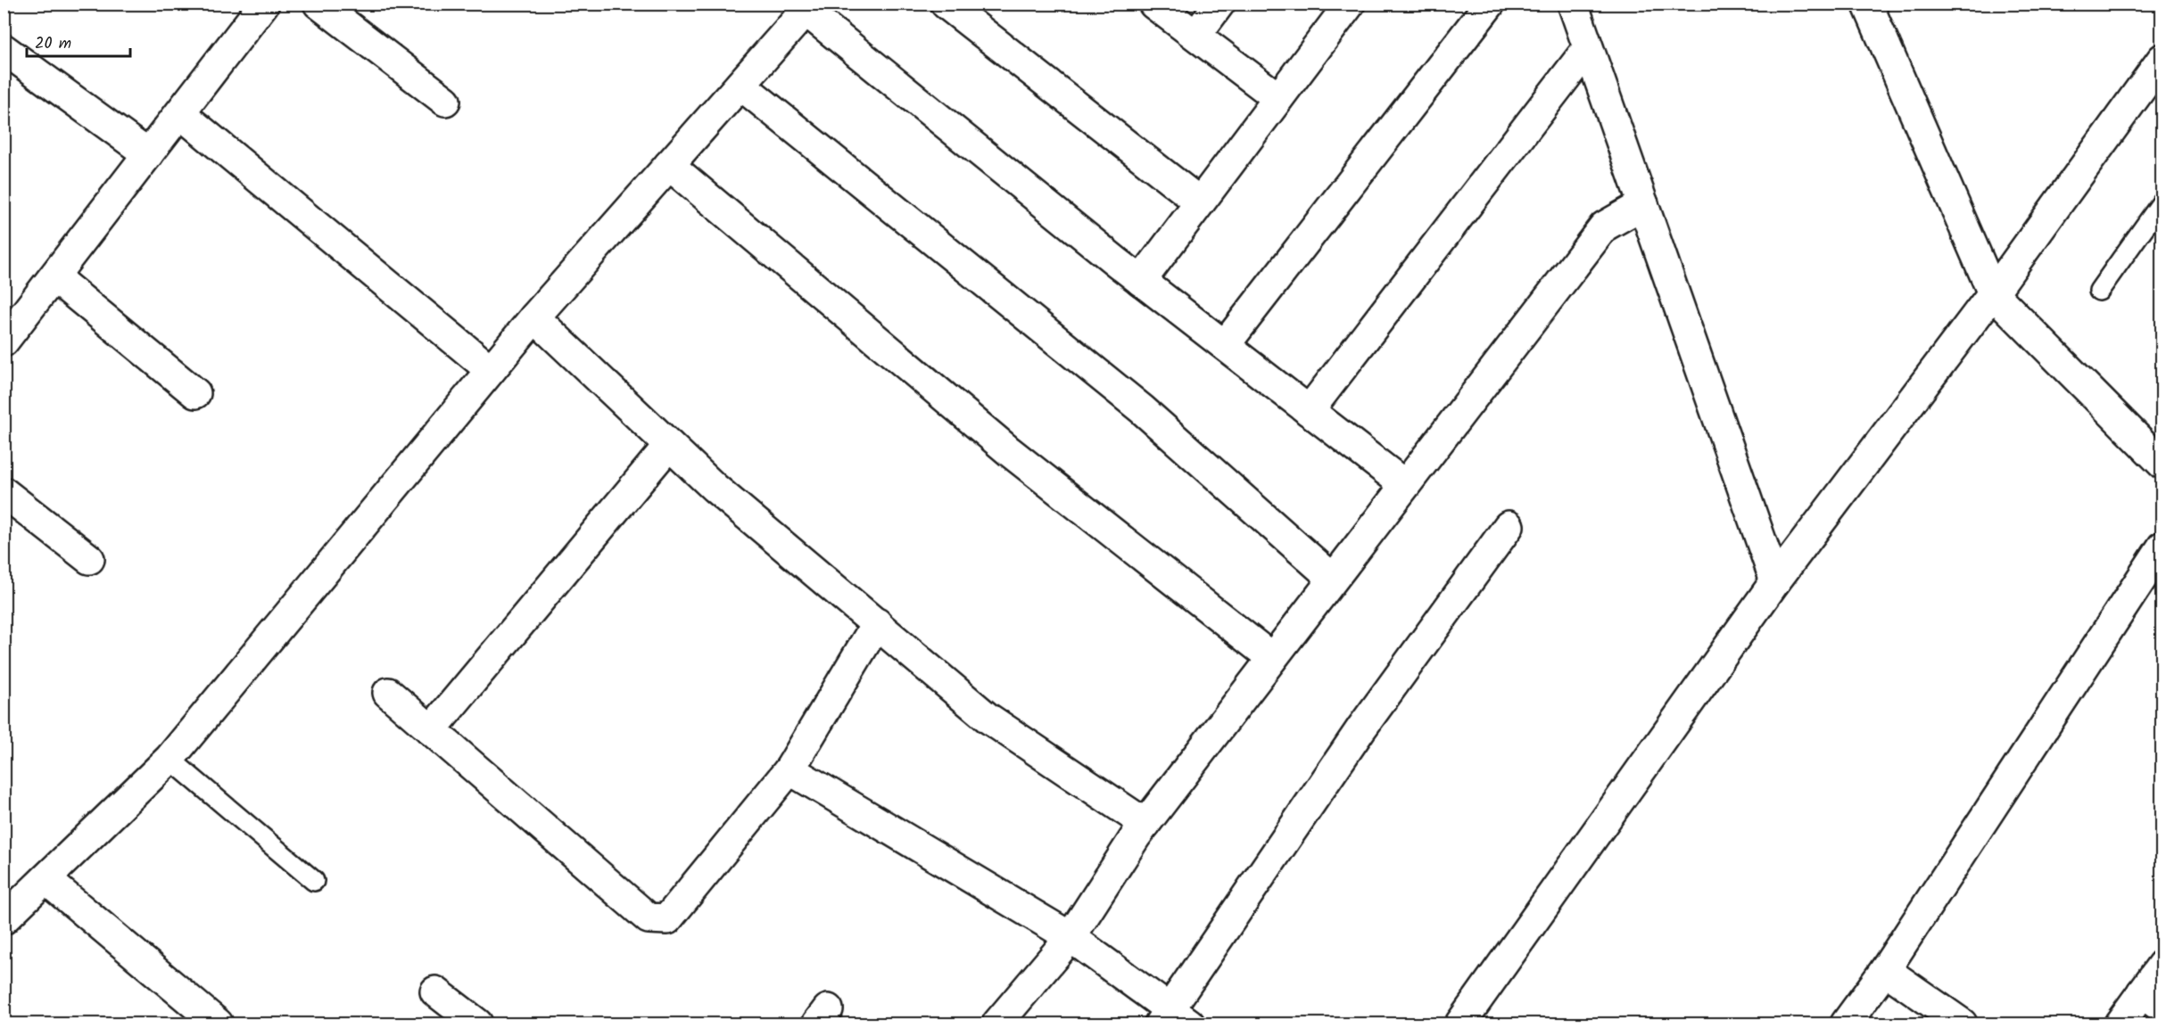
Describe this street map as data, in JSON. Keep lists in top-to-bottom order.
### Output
{
  "scale_bar": "20 m"
}
